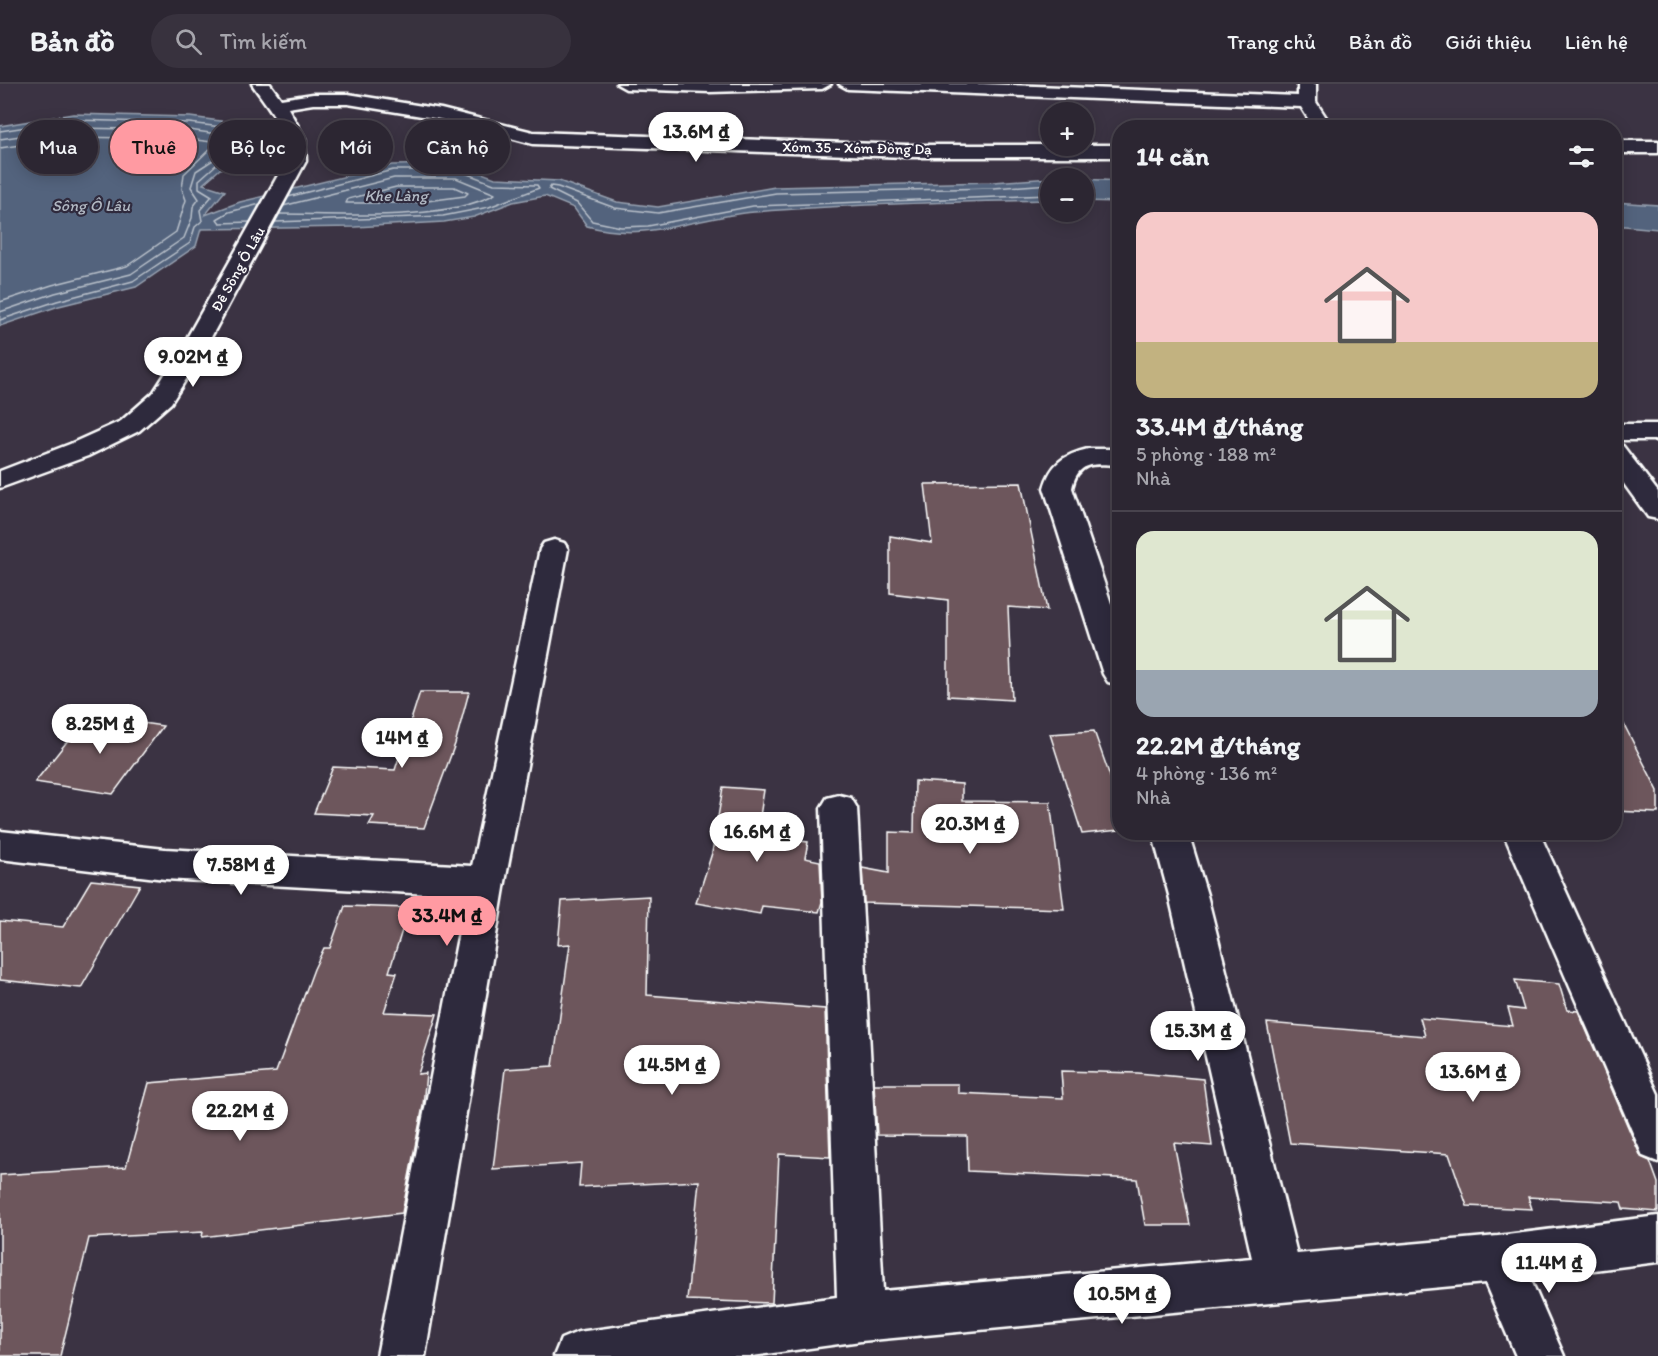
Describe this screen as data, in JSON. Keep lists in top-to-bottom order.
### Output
{
  "streets": {
    "street": ["Xóm 35 - Xóm Đồng Dạ", "Đê Sông Ô Lâu"]
  },
  "crossings": [
    ["Xóm 35 - Xóm Đồng Dạ", "Đê Sông Ô Lâu"]
  ],
  "water": ["Khe Làng", "Sông Ô Lâu"],
  "page": {
    "header": "Bản đồ",
    "search": "Tìm kiếm",
    "nav": [
      "Trang chủ",
      "Bản đồ",
      "Giới thiệu",
      "Liên hệ"
    ],
    "map_buttons": ["+", "−"],
    "price": [
      "13.6M ₫",
      "9.02M ₫",
      "8.25M ₫",
      "14M ₫",
      "20.3M ₫",
      "16.6M ₫",
      "7.58M ₫",
      "33.4M ₫",
      "15.3M ₫",
      "14.5M ₫",
      "13.6M ₫",
      "22.2M ₫",
      "11.4M ₫",
      "10.5M ₫"
    ],
    "chip": [
      "Mua",
      "Thuê",
      "Bộ lọc",
      "Mới",
      "Căn hộ"
    ],
    "heading": "14 căn",
    "list": [
      {
        "name": "33.4M ₫/tháng",
        "note": "5 phòng · 188 m² · Nhà"
      },
      {
        "name": "22.2M ₫/tháng",
        "note": "4 phòng · 136 m² · Nhà"
      }
    ]
  }
}
